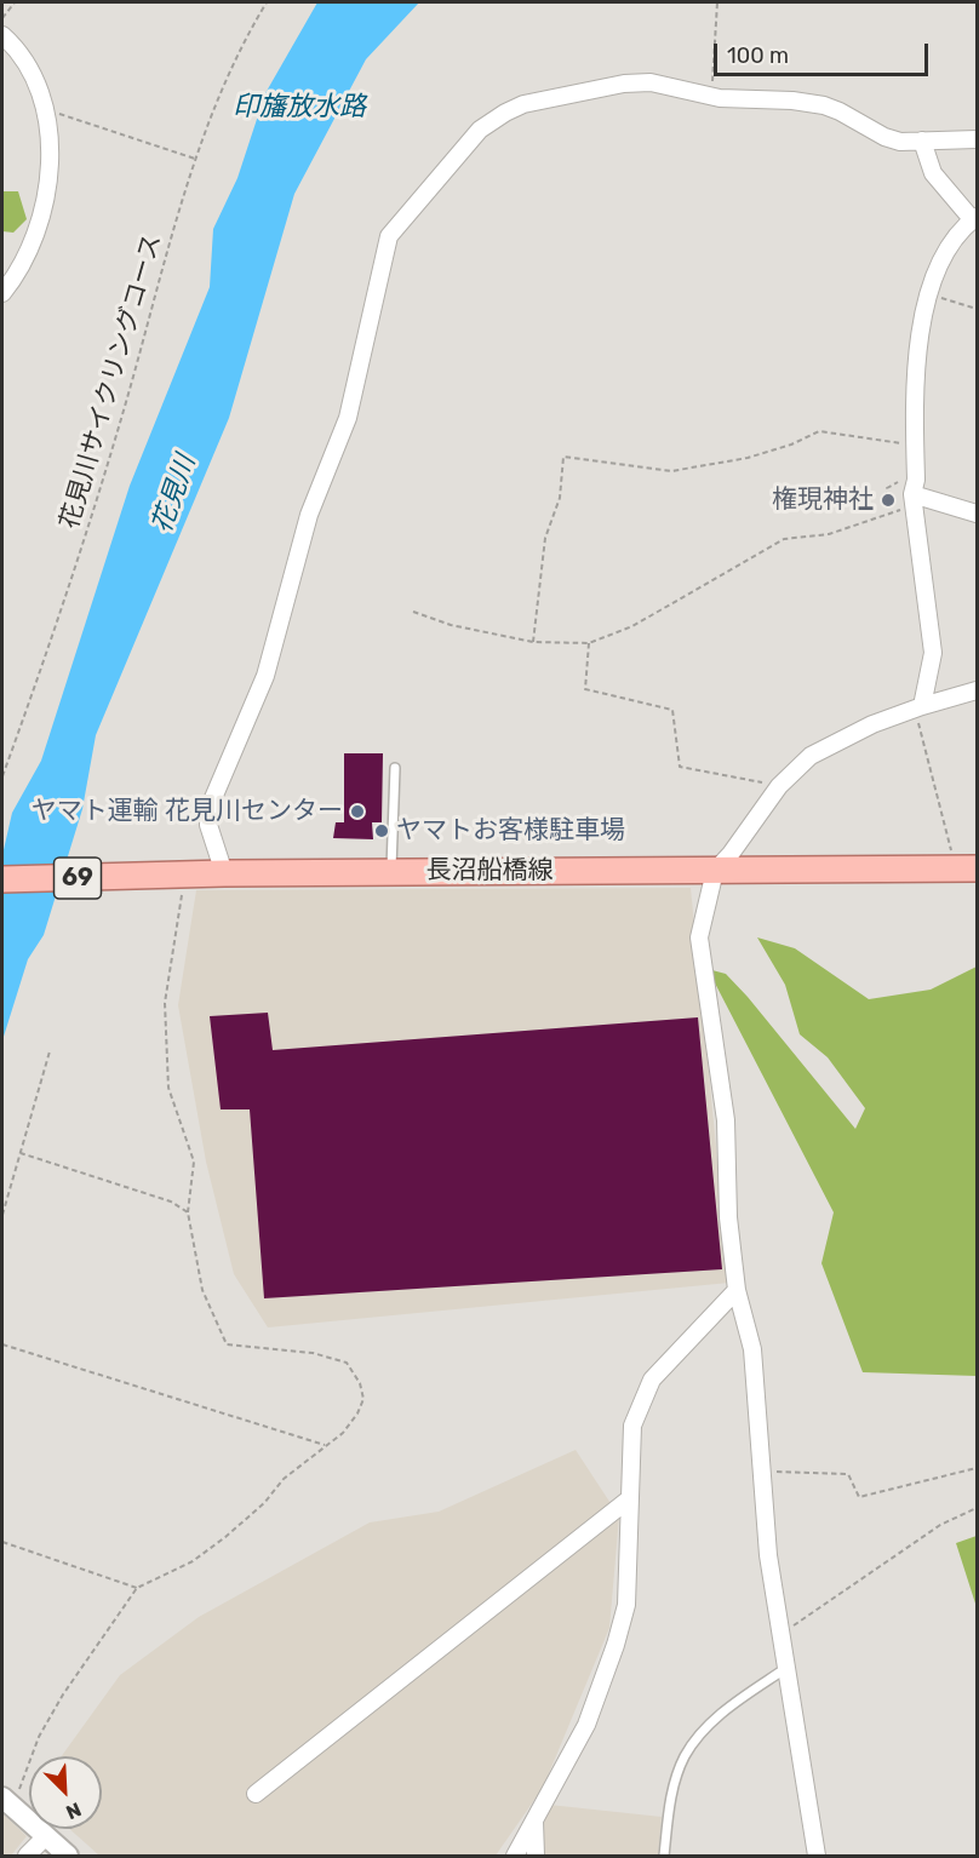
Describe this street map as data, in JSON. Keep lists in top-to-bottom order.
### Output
{
  "streets": {
    "main road": ["長沼船橋線", "69"],
    "path": ["花見川サイクリングコース"]
  },
  "water": ["印旛放水路", "花見川"],
  "places": ["権現神社", "ヤマト運輸 花見川センター", "ヤマトお客様駐車場"],
  "scale_bar": "100 m",
  "north": "bottom right"
}
